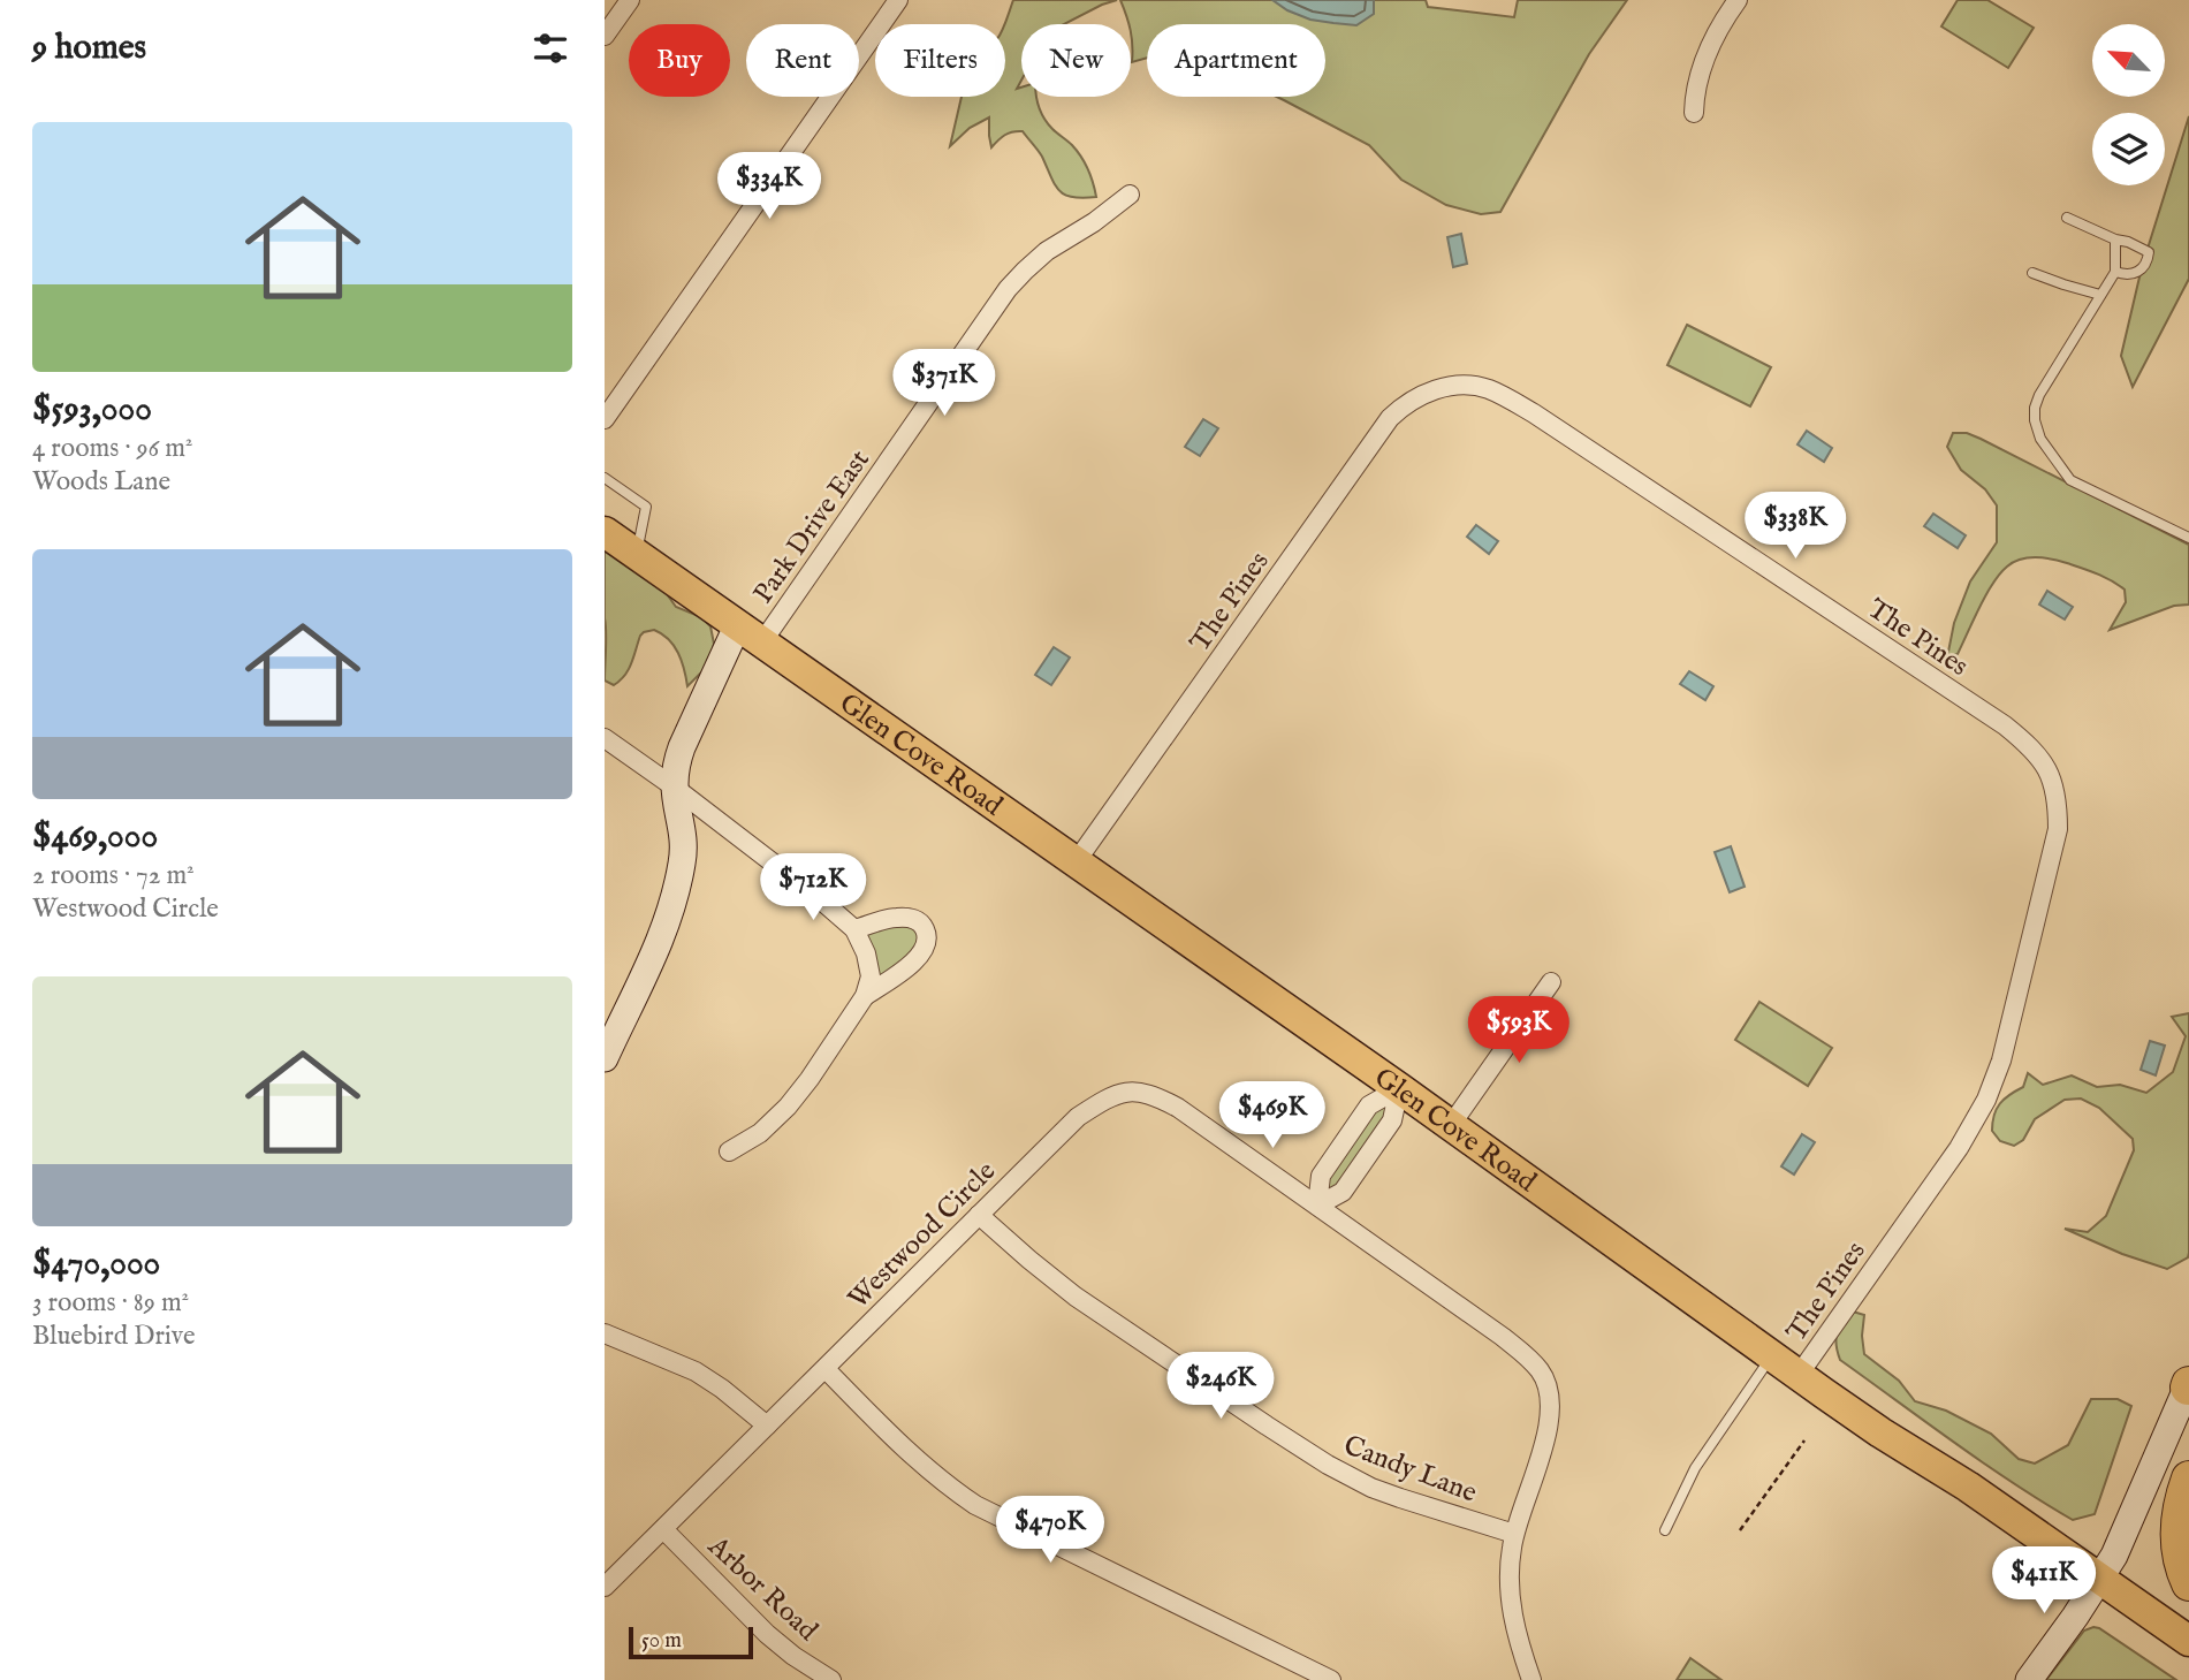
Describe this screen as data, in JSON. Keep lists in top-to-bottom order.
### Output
{
  "streets": {
    "main road": ["Glen Cove Road"],
    "street": [
      "Park Drive East",
      "The Pines",
      "Westwood Circle",
      "Candy Lane",
      "Arbor Road"
    ]
  },
  "crossings": [
    ["Park Drive East", "Glen Cove Road"],
    ["The Pines", "Glen Cove Road"],
    ["Westwood Circle", "Candy Lane"],
    ["Westwood Circle", "Arbor Road"]
  ],
  "scale_bar": "50 m",
  "north": "top left",
  "page": {
    "heading": "9 homes",
    "chip": [
      "Buy",
      "Rent",
      "Filters",
      "New",
      "Apartment"
    ],
    "list": [
      {
        "name": "$593,000",
        "note": "4 rooms · 96 m² · Woods Lane"
      },
      {
        "name": "$469,000",
        "note": "2 rooms · 72 m² · Westwood Circle"
      },
      {
        "name": "$470,000",
        "note": "3 rooms · 89 m² · Bluebird Drive"
      }
    ],
    "price": [
      "$334K",
      "$371K",
      "$338K",
      "$712K",
      "$593K",
      "$469K",
      "$246K",
      "$470K",
      "$411K"
    ],
    "scale": "50 m"
  }
}
